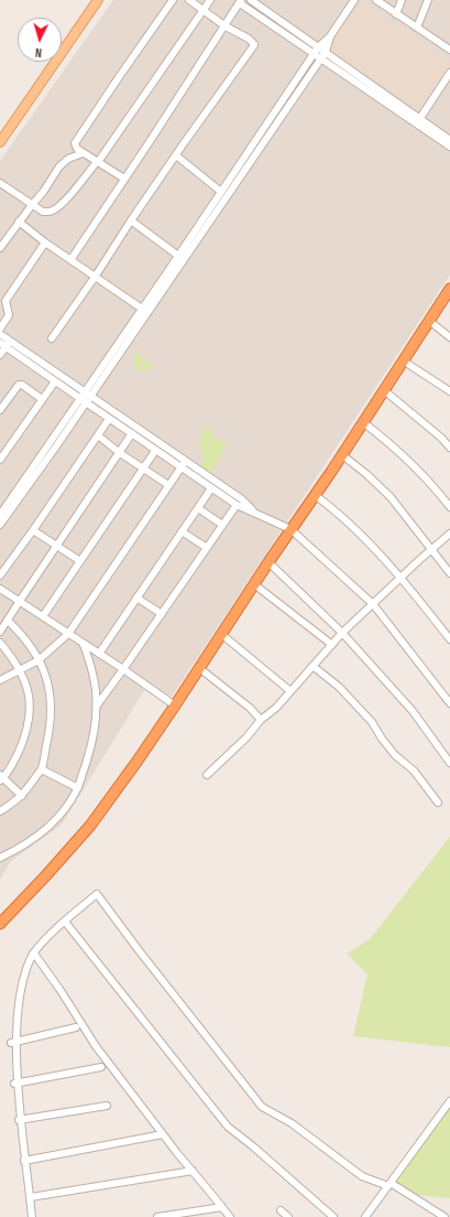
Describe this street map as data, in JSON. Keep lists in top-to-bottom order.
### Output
{
  "north": "bottom"
}
